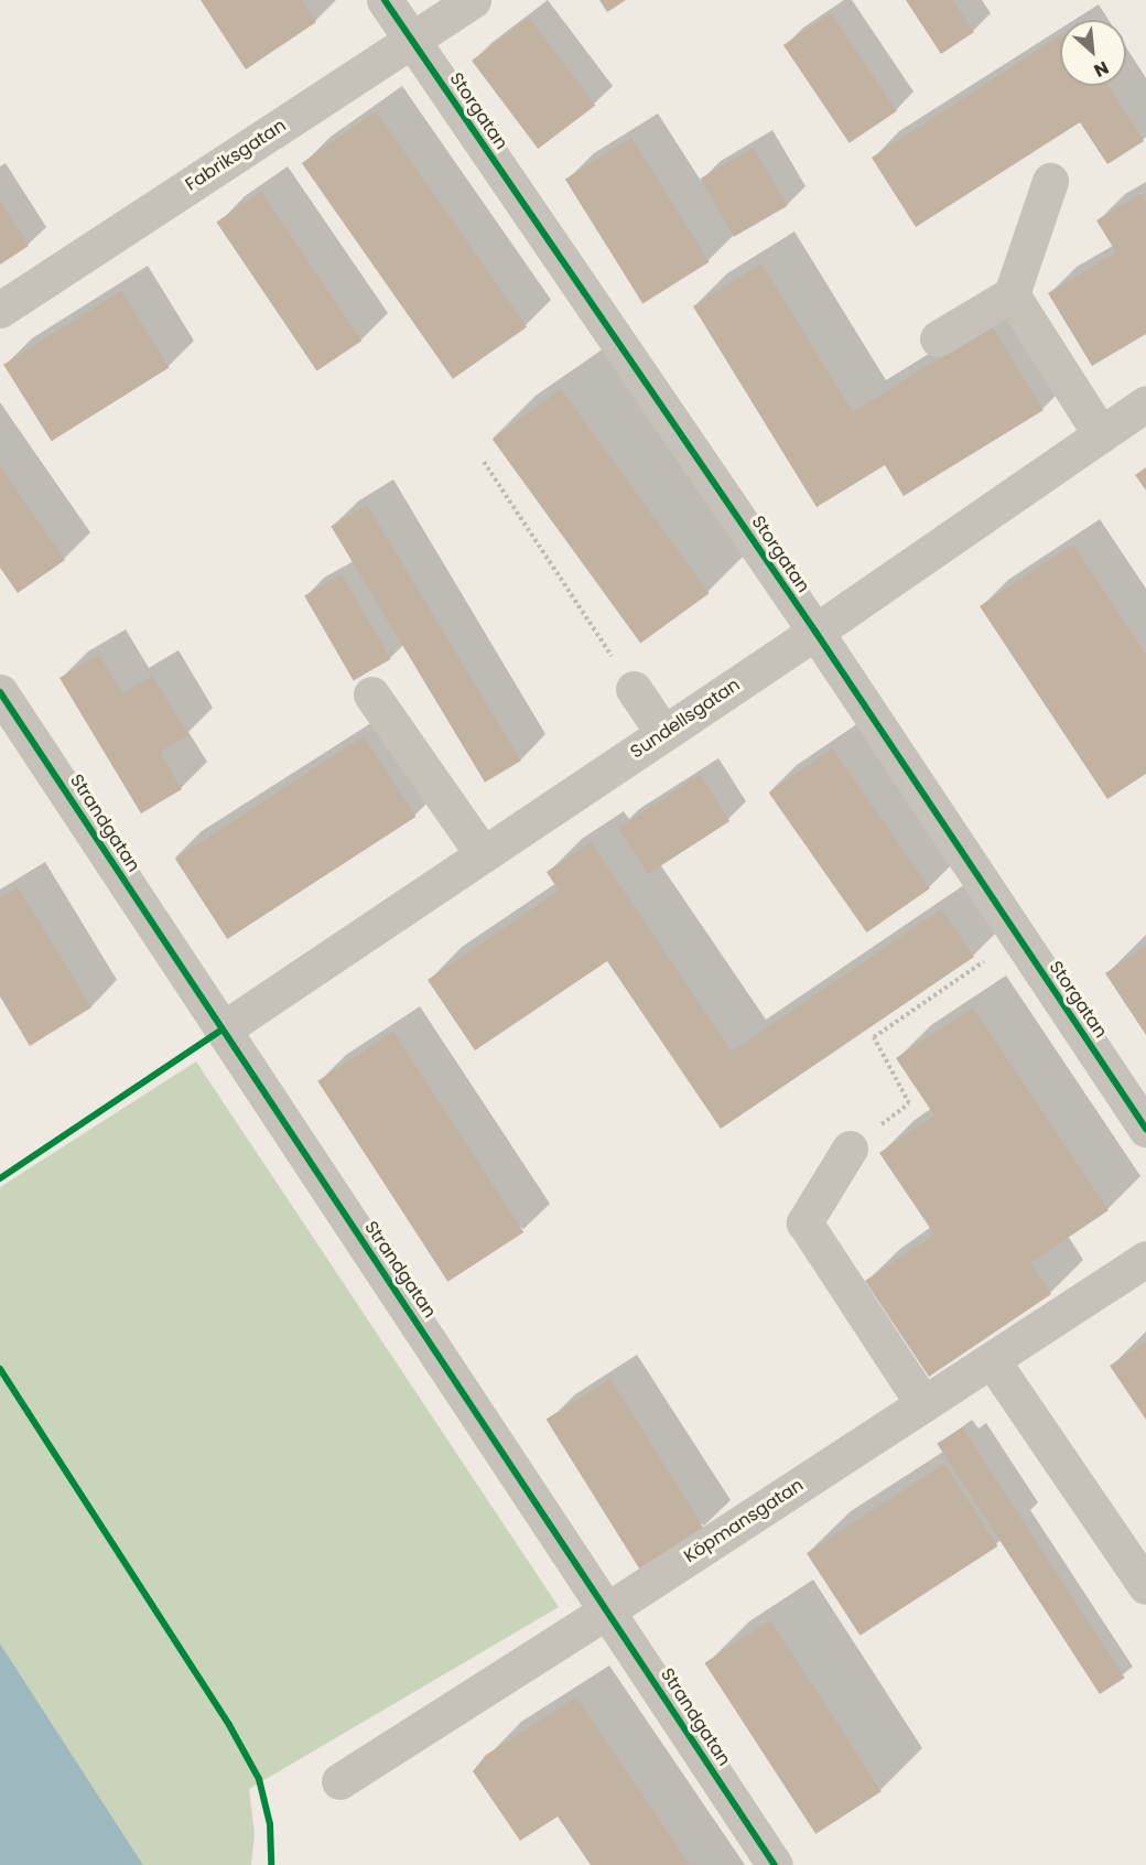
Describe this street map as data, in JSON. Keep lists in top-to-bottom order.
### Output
{
  "streets": {
    "street": [
      "Storgatan",
      "Fabriksgatan",
      "Sundellsgatan",
      "Strandgatan",
      "Köpmansgatan"
    ]
  },
  "crossings": [
    ["Storgatan", "Fabriksgatan"],
    ["Storgatan", "Sundellsgatan"],
    ["Sundellsgatan", "Strandgatan"],
    ["Strandgatan", "Köpmansgatan"]
  ],
  "north": "bottom right"
}
